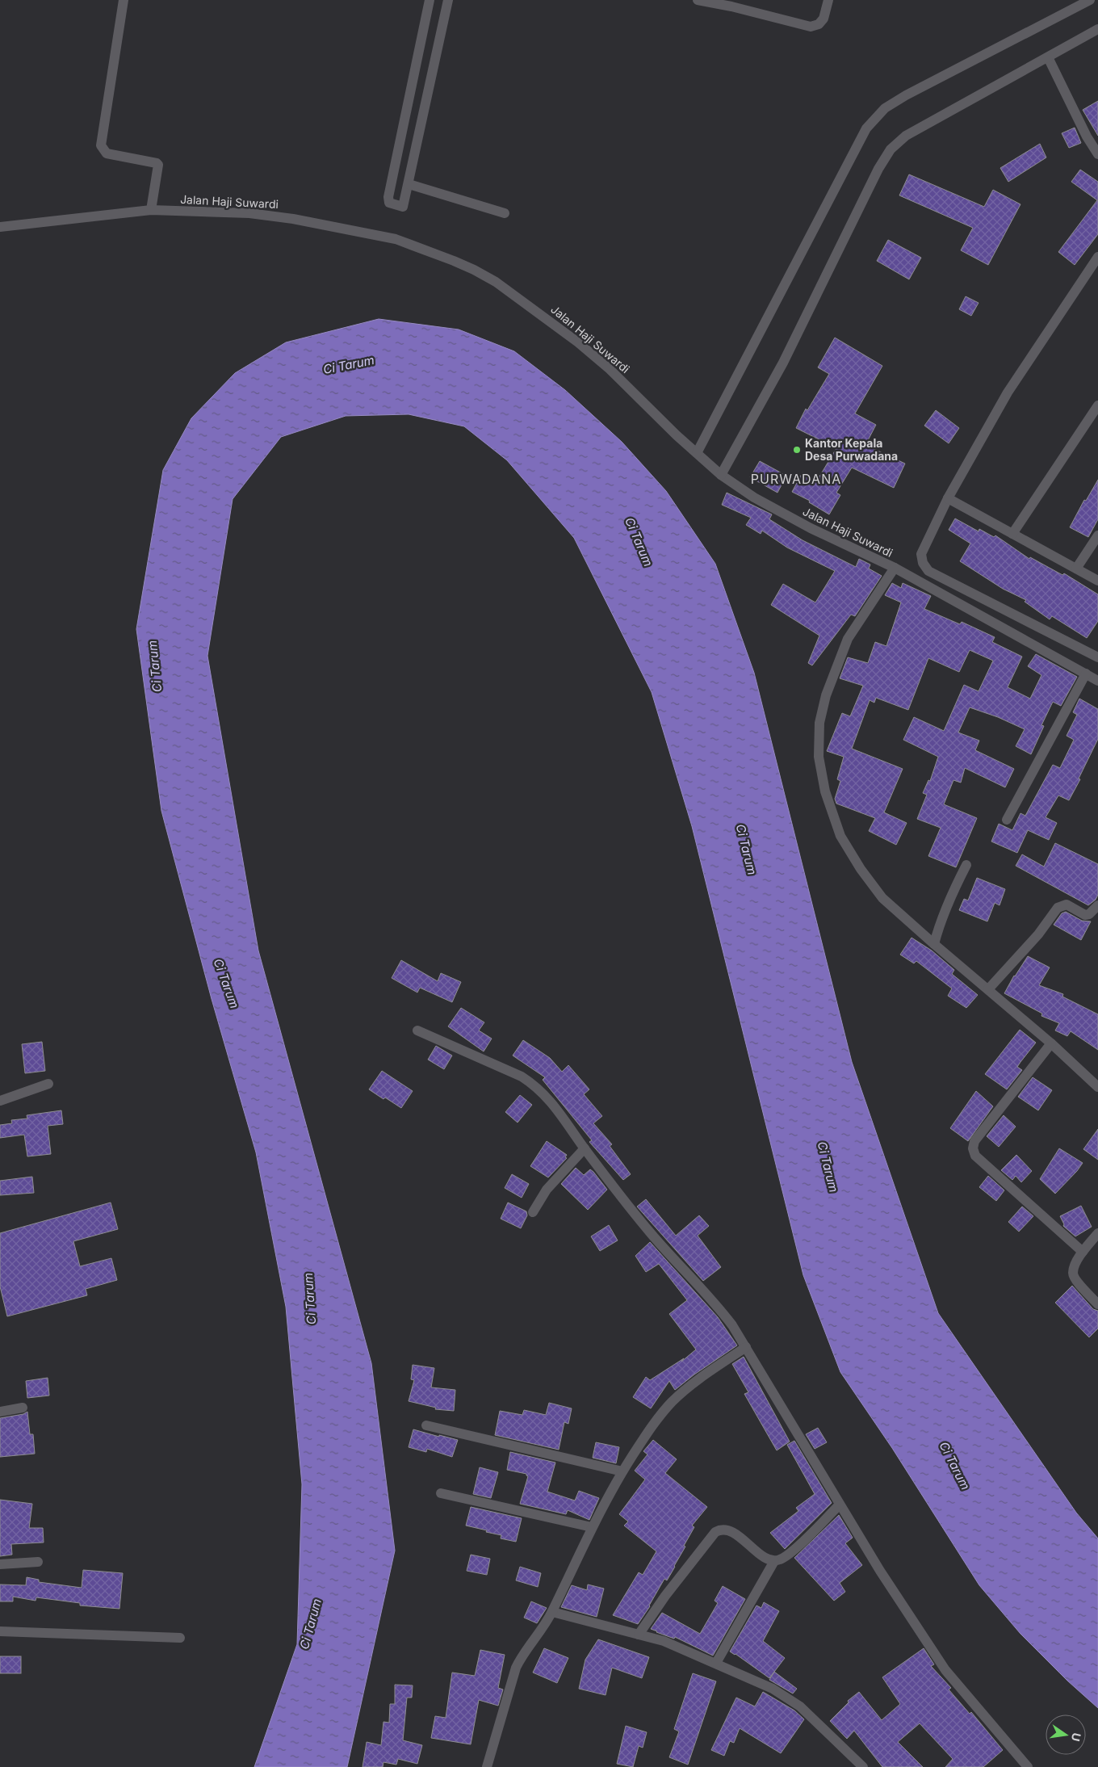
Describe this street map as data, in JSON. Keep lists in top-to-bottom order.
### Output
{
  "streets": {
    "street": ["Jalan Haji Suwardi"]
  },
  "districts": ["PURWADANA"],
  "water": ["Ci Tarum"],
  "places": ["Kantor Kepala Desa Purwadana"],
  "north": "right"
}
